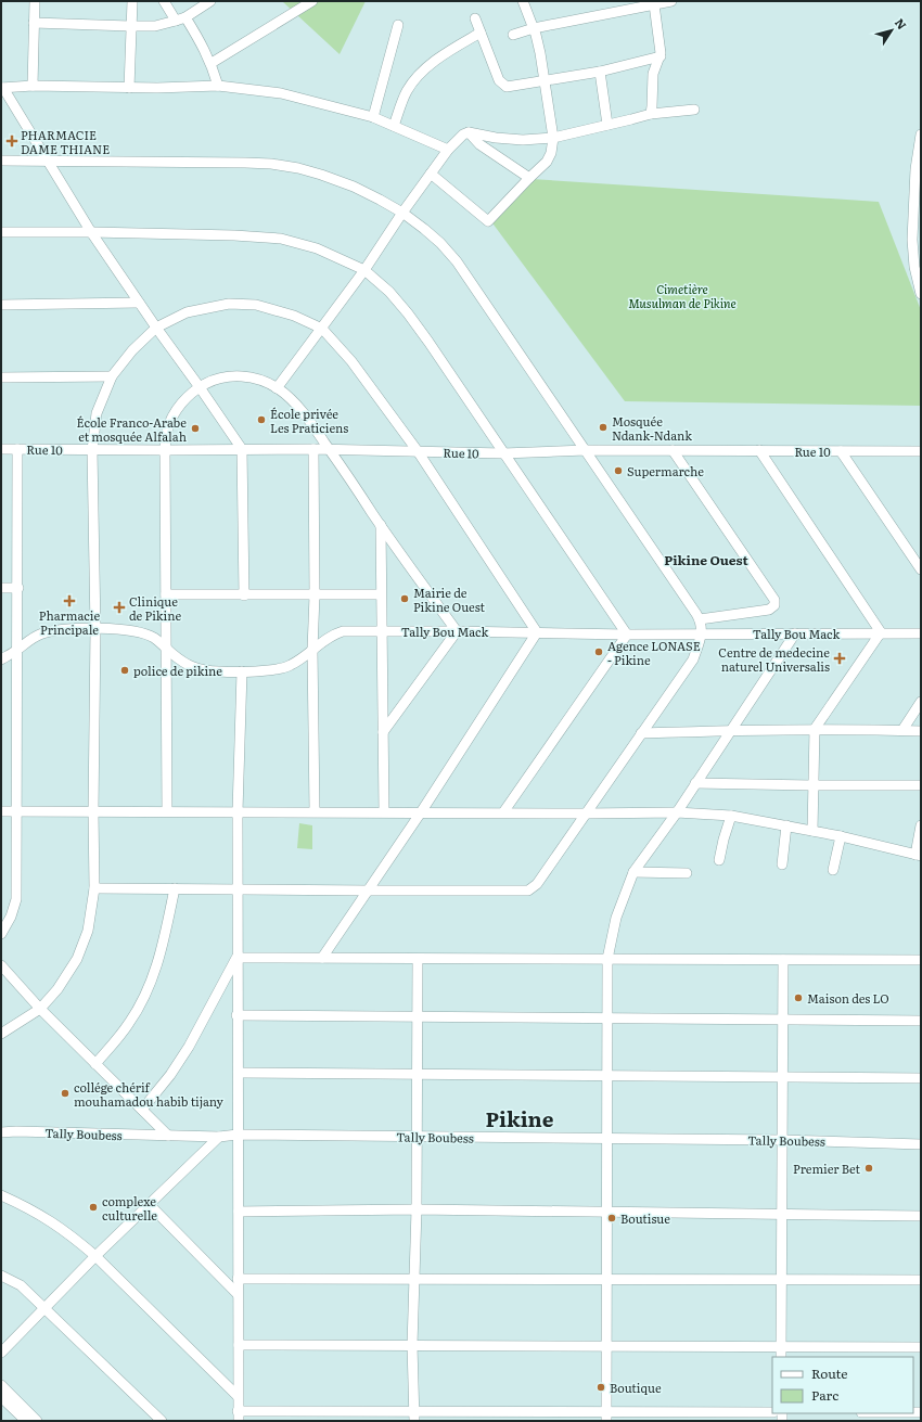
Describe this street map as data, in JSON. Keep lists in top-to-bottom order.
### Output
{
  "streets": {
    "street": ["Rue 10", "Tally Bou Mack", "Tally Boubess"]
  },
  "districts": ["Pikine Ouest", "Pikine"],
  "parks": ["Cimetière Musulman de Pikine"],
  "places": {
    "health": [
      "PHARMACIE DAME THIANE",
      "Pharmacie Principale",
      "Clinique de Pikine",
      "Centre de medecine naturel Universalis"
    ],
    "other": [
      "École privée Les Praticiens",
      "Mosquée Ndank-Ndank",
      "École Franco-Arabe et mosquée Alfalah",
      "Supermarche",
      "Mairie de Pikine Ouest",
      "Agence LONASE - Pikine",
      "police de pikine",
      "Maison des LO",
      "collége chérif mouhamadou habib tijany",
      "Premier Bet",
      "complexe culturelle",
      "Boutisue",
      "Boutique"
    ]
  },
  "legend": ["Route", "Parc"],
  "north": "top right"
}
